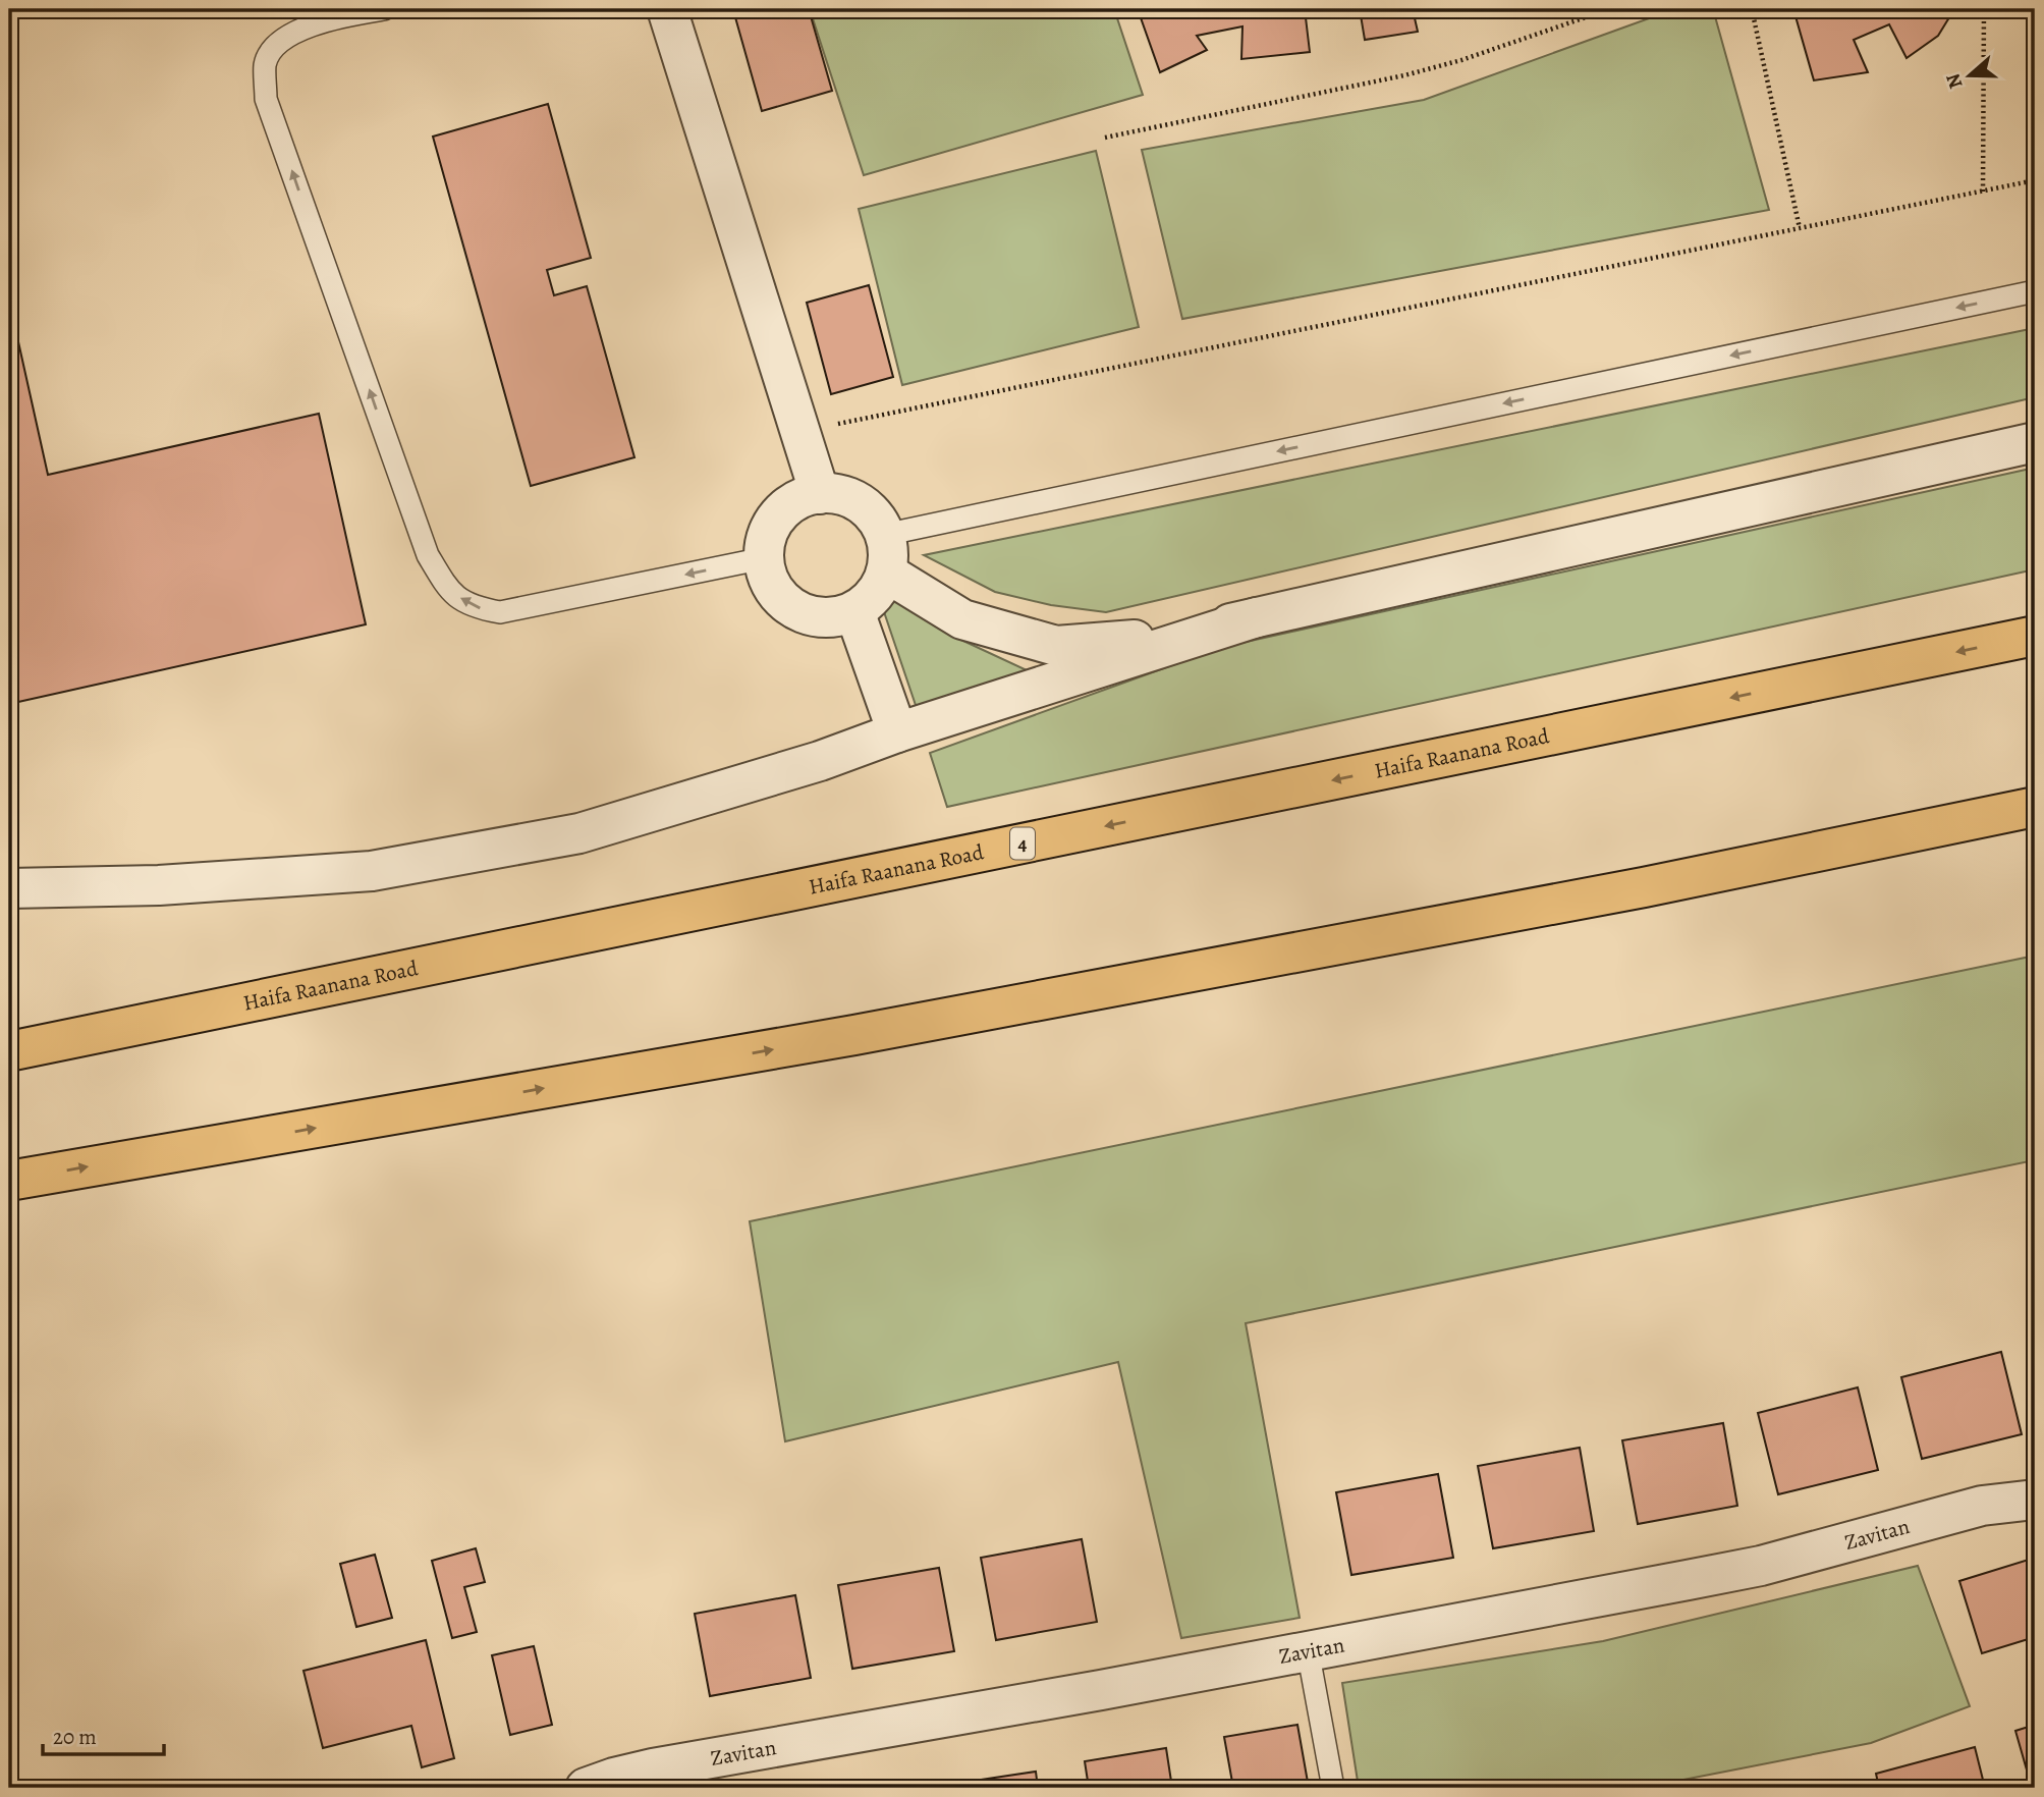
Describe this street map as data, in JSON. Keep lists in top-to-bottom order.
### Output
{
  "streets": {
    "highway": ["Haifa Raanana Road", "4"],
    "street": ["Zavitan"]
  },
  "scale_bar": "20 m",
  "north": "left"
}
